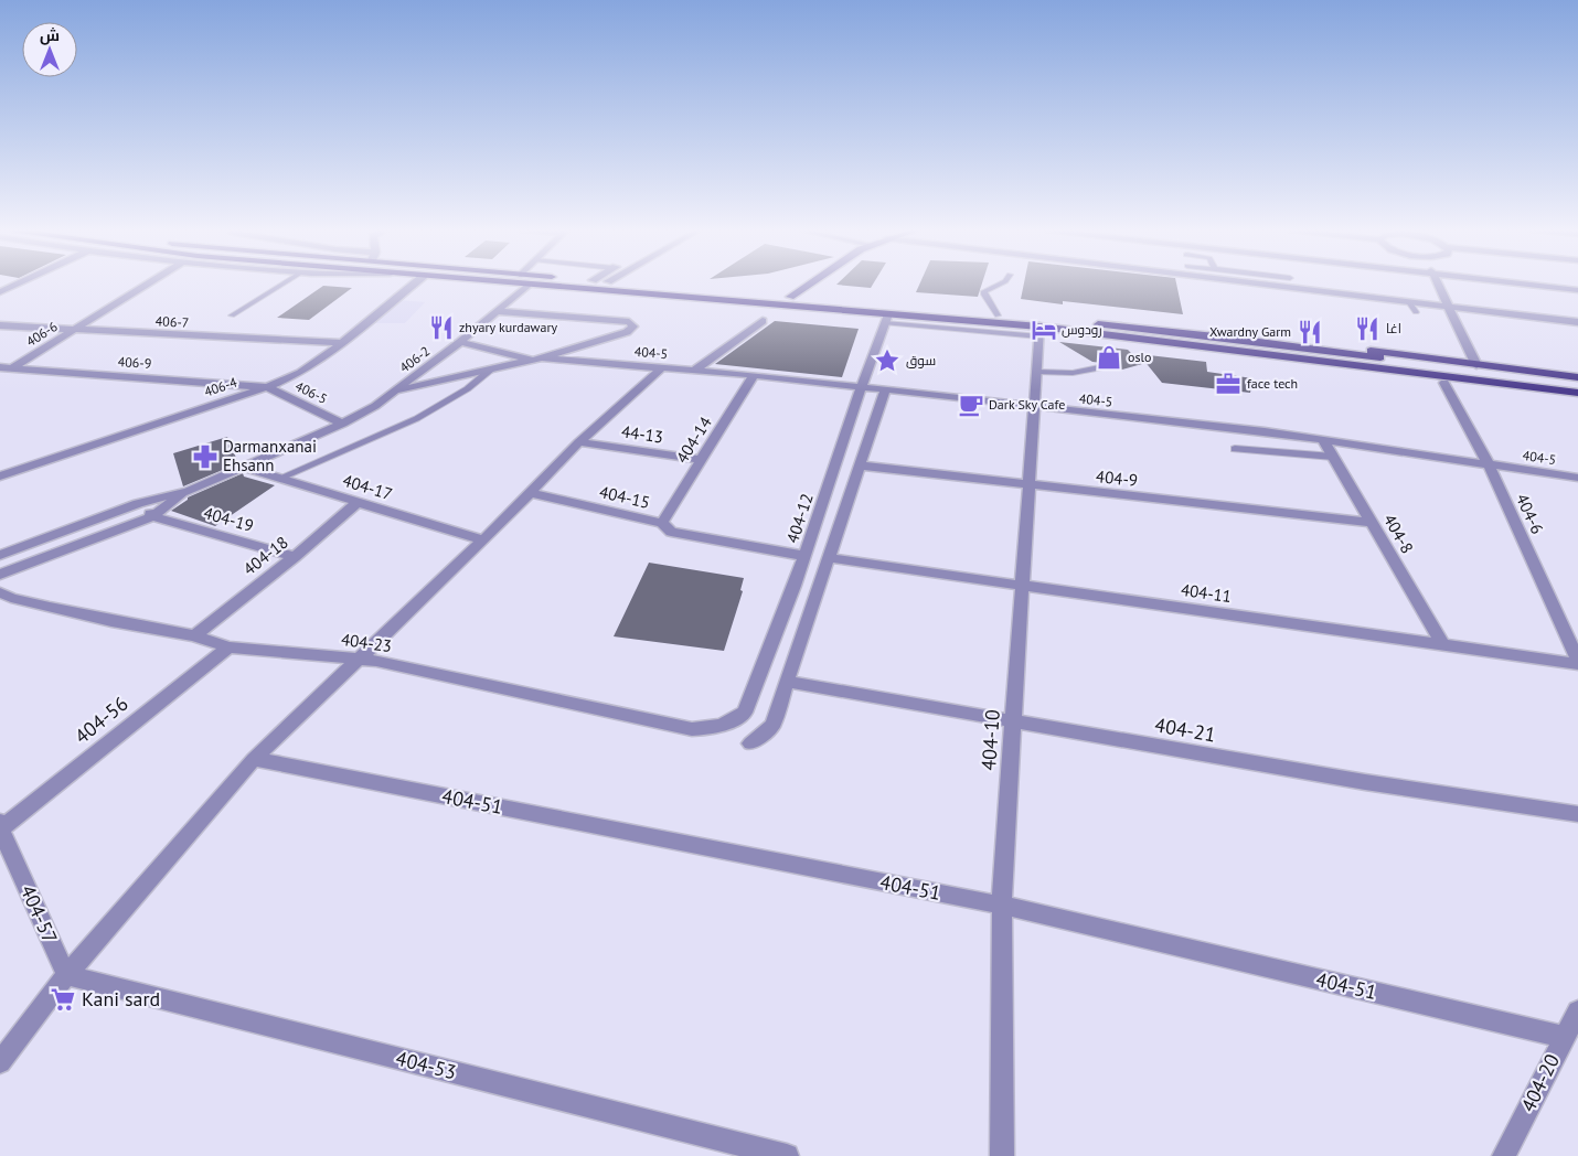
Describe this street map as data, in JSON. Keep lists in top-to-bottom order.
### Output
{
  "streets": {
    "street": [
      "406-7",
      "406-6",
      "404-5",
      "406-2",
      "406-9",
      "406-4",
      "406-5",
      "44-13",
      "404-14",
      "404-9",
      "404-17",
      "404-15",
      "404-6",
      "404-12",
      "404-19",
      "404-8",
      "404-18",
      "404-11",
      "404-23",
      "404-56",
      "404-21",
      "404-10",
      "404-51",
      "404-57",
      "404-53",
      "404-20"
    ]
  },
  "crossings": [
    ["406-7", "406-6"],
    ["406-7", "406-4"],
    ["406-6", "406-9"],
    ["404-5", "404-14"],
    ["404-5", "404-6"],
    ["404-5", "404-12"],
    ["404-5", "404-8"],
    ["404-5", "404-10"],
    ["406-2", "406-5"],
    ["406-2", "404-17"],
    ["406-9", "406-4"],
    ["406-9", "406-5"],
    ["406-4", "406-5"],
    ["44-13", "404-14"],
    ["404-14", "404-15"],
    ["404-9", "404-8"],
    ["404-9", "404-10"],
    ["404-17", "404-18"],
    ["404-15", "404-12"],
    ["404-6", "404-11"],
    ["404-12", "404-23"],
    ["404-19", "404-18"],
    ["404-8", "404-11"],
    ["404-18", "404-23"],
    ["404-11", "404-10"],
    ["404-23", "404-56"],
    ["404-56", "404-57"],
    ["404-21", "404-10"],
    ["404-10", "404-51"],
    ["404-51", "404-20"],
    ["404-57", "404-53"]
  ],
  "places": {
    "restaurant": ["zhyary kurdawary", "اغا", "Xwardny Garm"],
    "hotel": ["رودوس"],
    "shop": ["oslo"],
    "place": ["سوق"],
    "office": ["face tech"],
    "cafe": ["Dark Sky Cafe"],
    "pharmacy": ["Darmanxanai Ehsann"],
    "supermarket": ["Kani sard"]
  },
  "north": "top"
}
